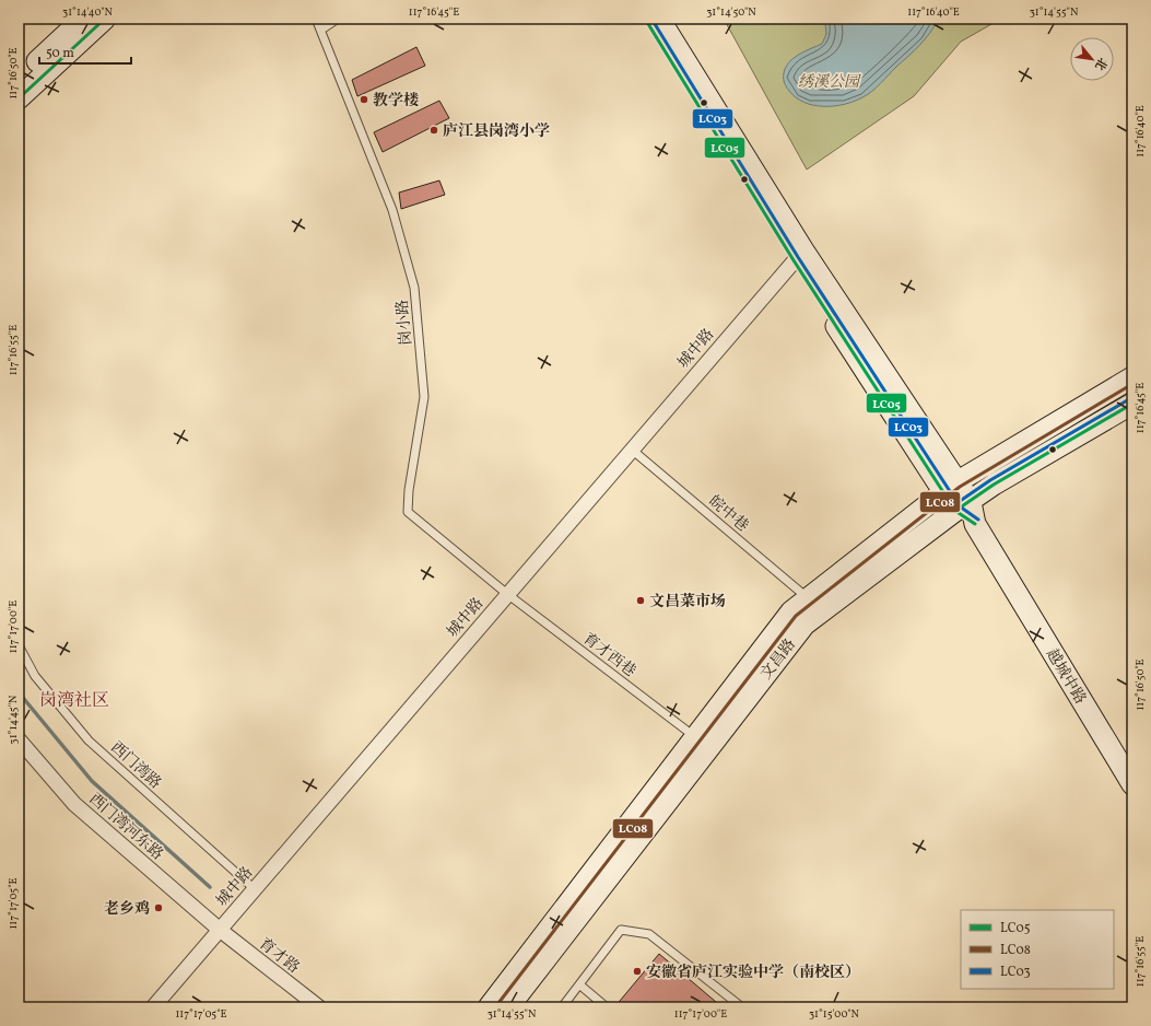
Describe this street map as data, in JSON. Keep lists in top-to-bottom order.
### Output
{
  "streets": {
    "main road": ["文昌路", "越城中路"],
    "street": ["城中路", "西门湾河东路", "育才路"],
    "lane": [
      "岗小路",
      "皖中巷",
      "育才西巷",
      "西门湾路"
    ]
  },
  "crossings": [
    ["岗小路", "城中路"],
    ["岗小路", "育才西巷"],
    ["城中路", "皖中巷"],
    ["城中路", "育才西巷"],
    ["城中路", "越城中路"],
    ["城中路", "西门湾路"],
    ["城中路", "西门湾河东路"],
    ["城中路", "育才路"],
    ["皖中巷", "文昌路"],
    ["育才西巷", "文昌路"],
    ["文昌路", "越城中路"],
    ["西门湾河东路", "育才路"]
  ],
  "districts": ["岗湾社区"],
  "parks": ["绣溪公园"],
  "places": [
    "教学楼",
    "庐江县岗湾小学",
    "文昌菜市场",
    "老乡鸡",
    "安徽省庐江实验中学（南校区）"
  ],
  "lines": ["transit line LC05", "transit line LC03", "transit line LC08"],
  "legend": ["LC05", "LC08", "LC03"],
  "scale_bar": "50 m",
  "north": "bottom right",
  "coordinates": [
    "31°14'40\"N",
    "117°16'45\"E",
    "31°14'50\"N",
    "117°16'40\"E",
    "31°14'55\"N",
    "117°16'50\"E",
    "117°16'55\"E",
    "117°17'00\"E",
    "31°14'45\"N",
    "117°17'05\"E",
    "31°15'00\"N"
  ]
}
